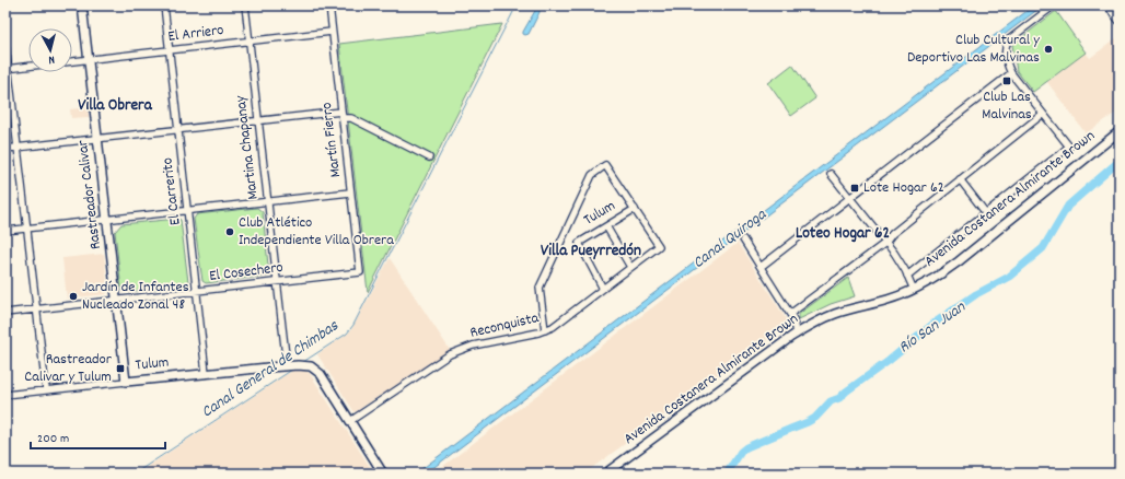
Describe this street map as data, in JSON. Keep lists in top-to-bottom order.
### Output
{
  "streets": {
    "main road": ["Rastreador Calivar", "Avenida Costanera Almirante Brown", "Tulum"],
    "street": [
      "El Arriero",
      "Martín Fierro",
      "Martina Chapanay",
      "El Carrerito",
      "El Cosechero",
      "Reconquista"
    ]
  },
  "crossings": [
    ["El Arriero", "Martín Fierro"],
    ["El Arriero", "Martina Chapanay"],
    ["El Arriero", "El Carrerito"],
    ["El Arriero", "Rastreador Calivar"],
    ["Martín Fierro", "El Cosechero"],
    ["Martina Chapanay", "Tulum"],
    ["Martina Chapanay", "El Cosechero"],
    ["El Carrerito", "Tulum"],
    ["El Carrerito", "El Cosechero"],
    ["Rastreador Calivar", "Tulum"],
    ["Rastreador Calivar", "El Cosechero"],
    ["Tulum", "Reconquista"]
  ],
  "districts": ["Villa Obrera", "Loteo Hogar 62", "Villa Pueyrredón"],
  "water": ["Canal Quiroga", "Río San Juan", "Canal General de Chimbas"],
  "places": {
    "other": ["Club Cultural y Deportivo Las Malvinas", "Club Atlético Independiente Villa Obrera", "Jardín de Infantes Nucleado Zonal 48"],
    "transit": ["Club Las Malvinas", "Lote Hogar 62", "Rastreador Calivar y Tulum"]
  },
  "scale_bar": "200 m",
  "north": "bottom"
}
